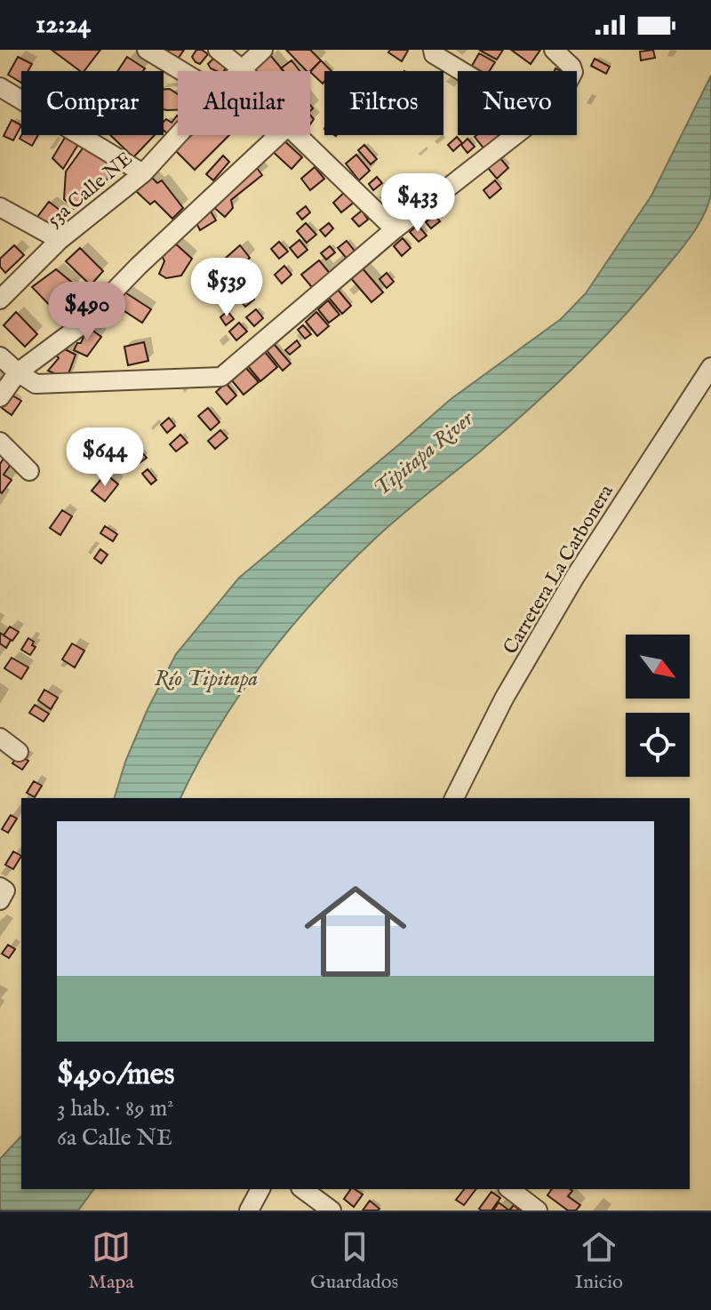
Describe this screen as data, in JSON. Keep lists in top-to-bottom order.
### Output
{
  "streets": {
    "street": ["53a Calle NE", "Carretera La Carbonera"]
  },
  "water": ["Tipitapa River", "Río Tipitapa"],
  "north": "bottom right",
  "page": {
    "status": "12:24",
    "chip": [
      "Comprar",
      "Alquilar",
      "Filtros",
      "Nuevo"
    ],
    "price": [
      "$433",
      "$539",
      "$490",
      "$644"
    ],
    "list": [
      {
        "name": "$490/mes",
        "note": "3 hab. · 89 m² · 6a Calle NE"
      }
    ],
    "tabs": ["Mapa", "Guardados", "Inicio"]
  }
}
